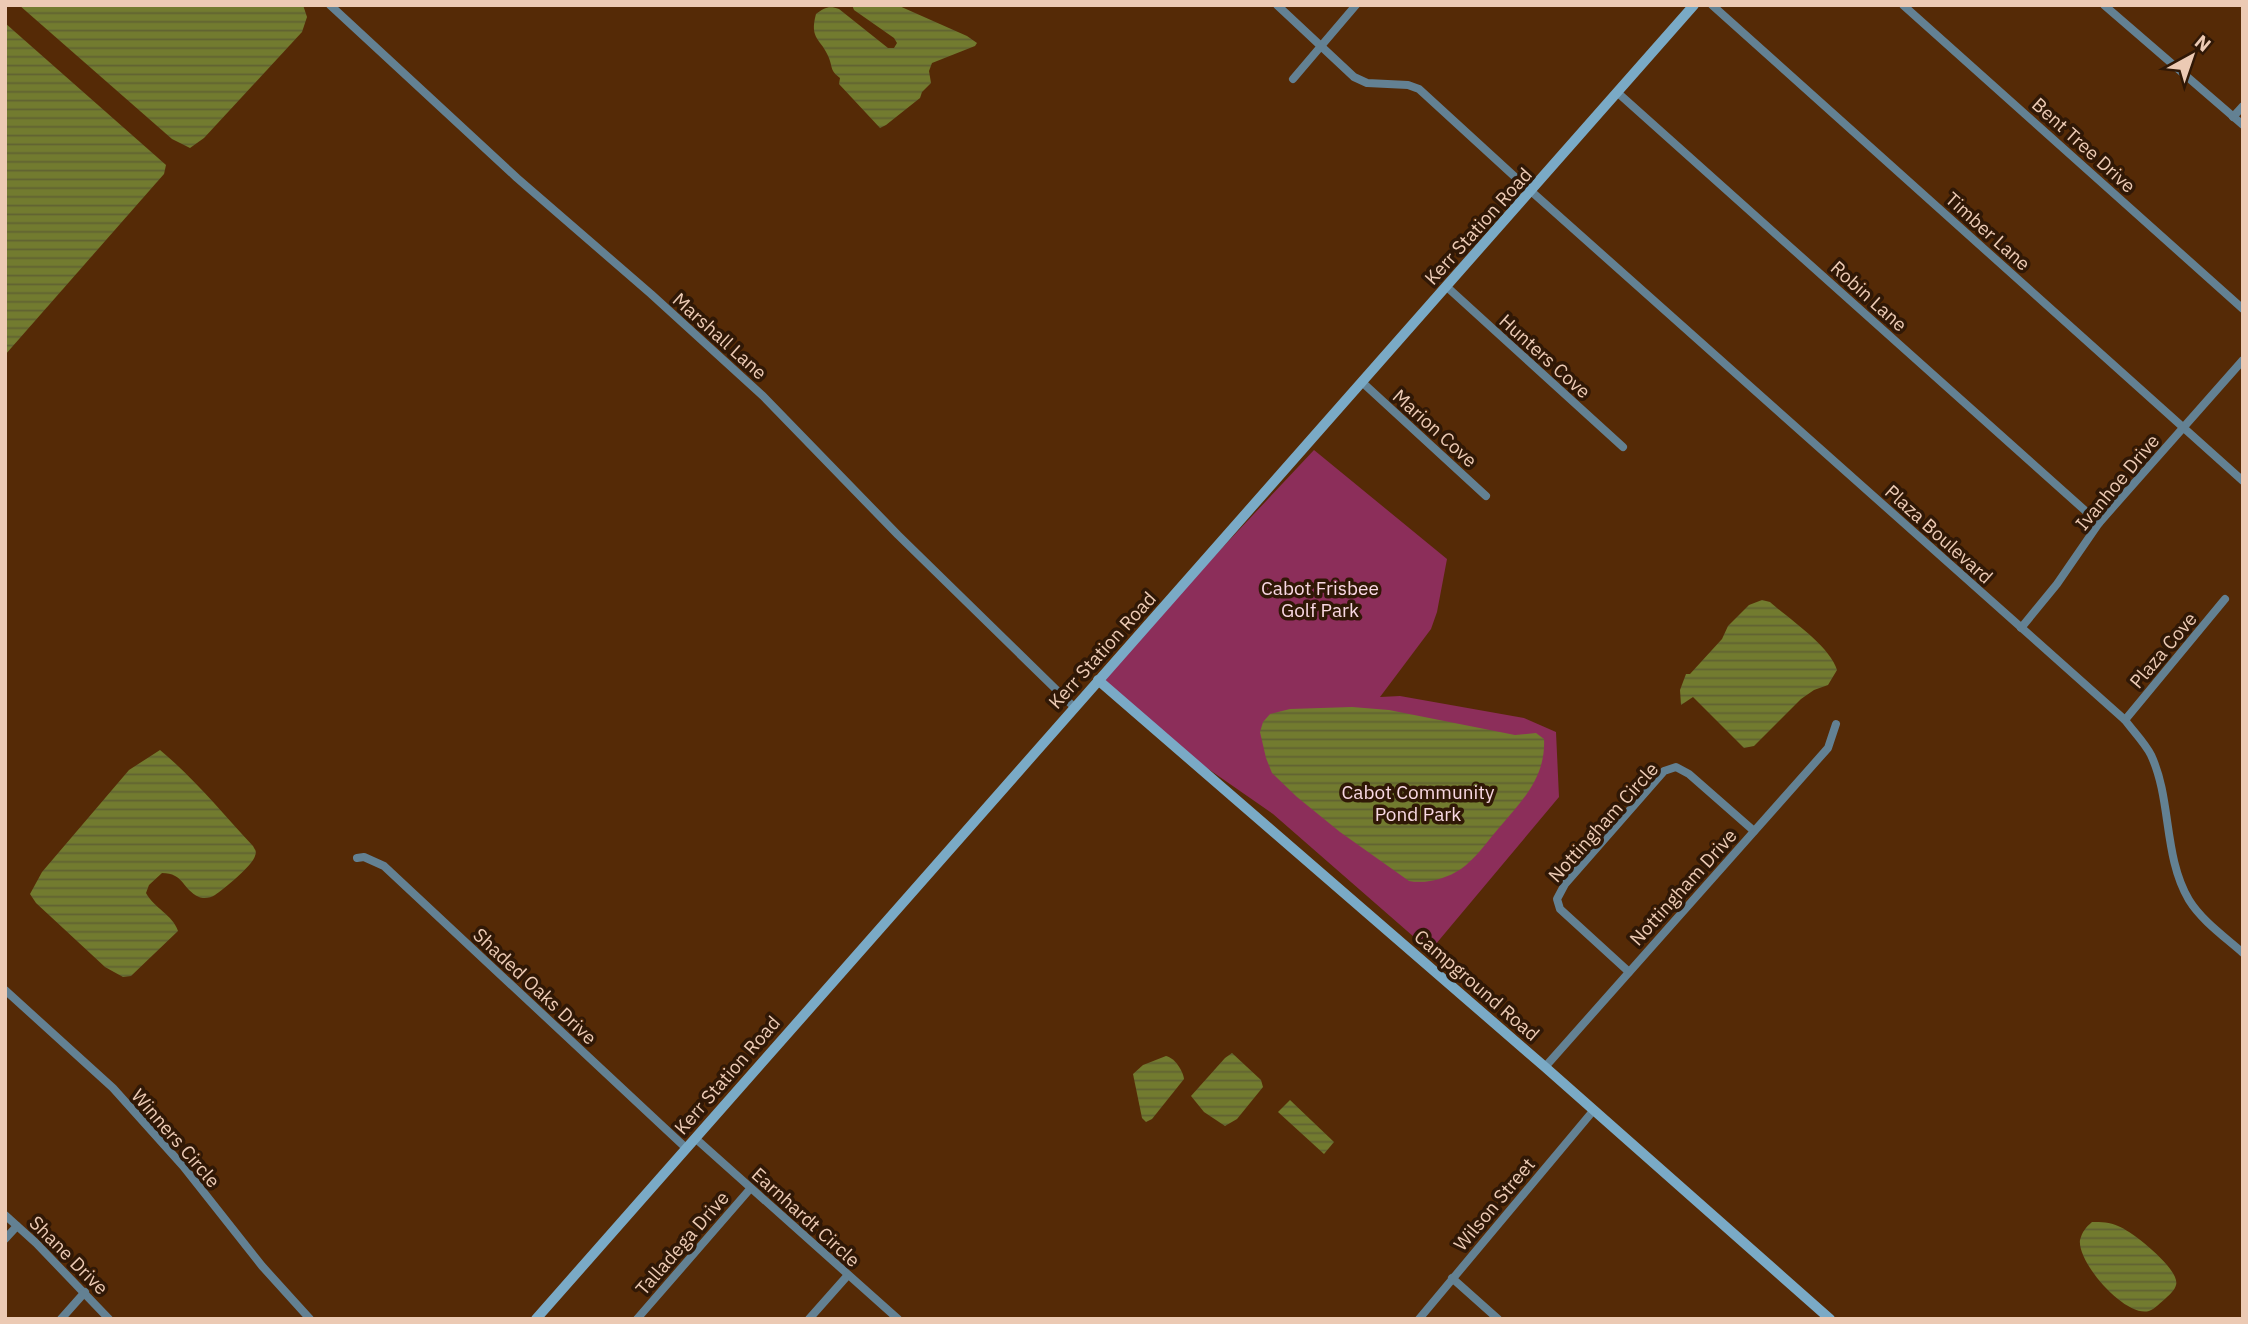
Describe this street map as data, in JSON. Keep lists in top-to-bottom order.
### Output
{
  "streets": {
    "street": [
      "Bent Tree Drive",
      "Kerr Station Road",
      "Timber Lane",
      "Robin Lane",
      "Marshall Lane",
      "Hunters Cove",
      "Marion Cove",
      "Ivanhoe Drive",
      "Plaza Boulevard",
      "Plaza Cove",
      "Nottingham Circle",
      "Nottingham Drive",
      "Campground Road",
      "Shaded Oaks Drive",
      "Winners Circle",
      "Wilson Street",
      "Earnhardt Circle",
      "Talladega Drive",
      "Shane Drive"
    ]
  },
  "crossings": [
    ["Kerr Station Road", "Robin Lane"],
    ["Kerr Station Road", "Marshall Lane"],
    ["Kerr Station Road", "Hunters Cove"],
    ["Kerr Station Road", "Marion Cove"],
    ["Kerr Station Road", "Plaza Boulevard"],
    ["Kerr Station Road", "Campground Road"],
    ["Kerr Station Road", "Shaded Oaks Drive"],
    ["Kerr Station Road", "Earnhardt Circle"],
    ["Timber Lane", "Ivanhoe Drive"],
    ["Robin Lane", "Ivanhoe Drive"],
    ["Ivanhoe Drive", "Plaza Boulevard"],
    ["Plaza Boulevard", "Plaza Cove"],
    ["Nottingham Circle", "Nottingham Drive"],
    ["Nottingham Drive", "Campground Road"],
    ["Campground Road", "Wilson Street"],
    ["Earnhardt Circle", "Talladega Drive"]
  ],
  "parks": ["Cabot Frisbee Golf Park", "Cabot Community Pond Park"],
  "north": "top right"
}
